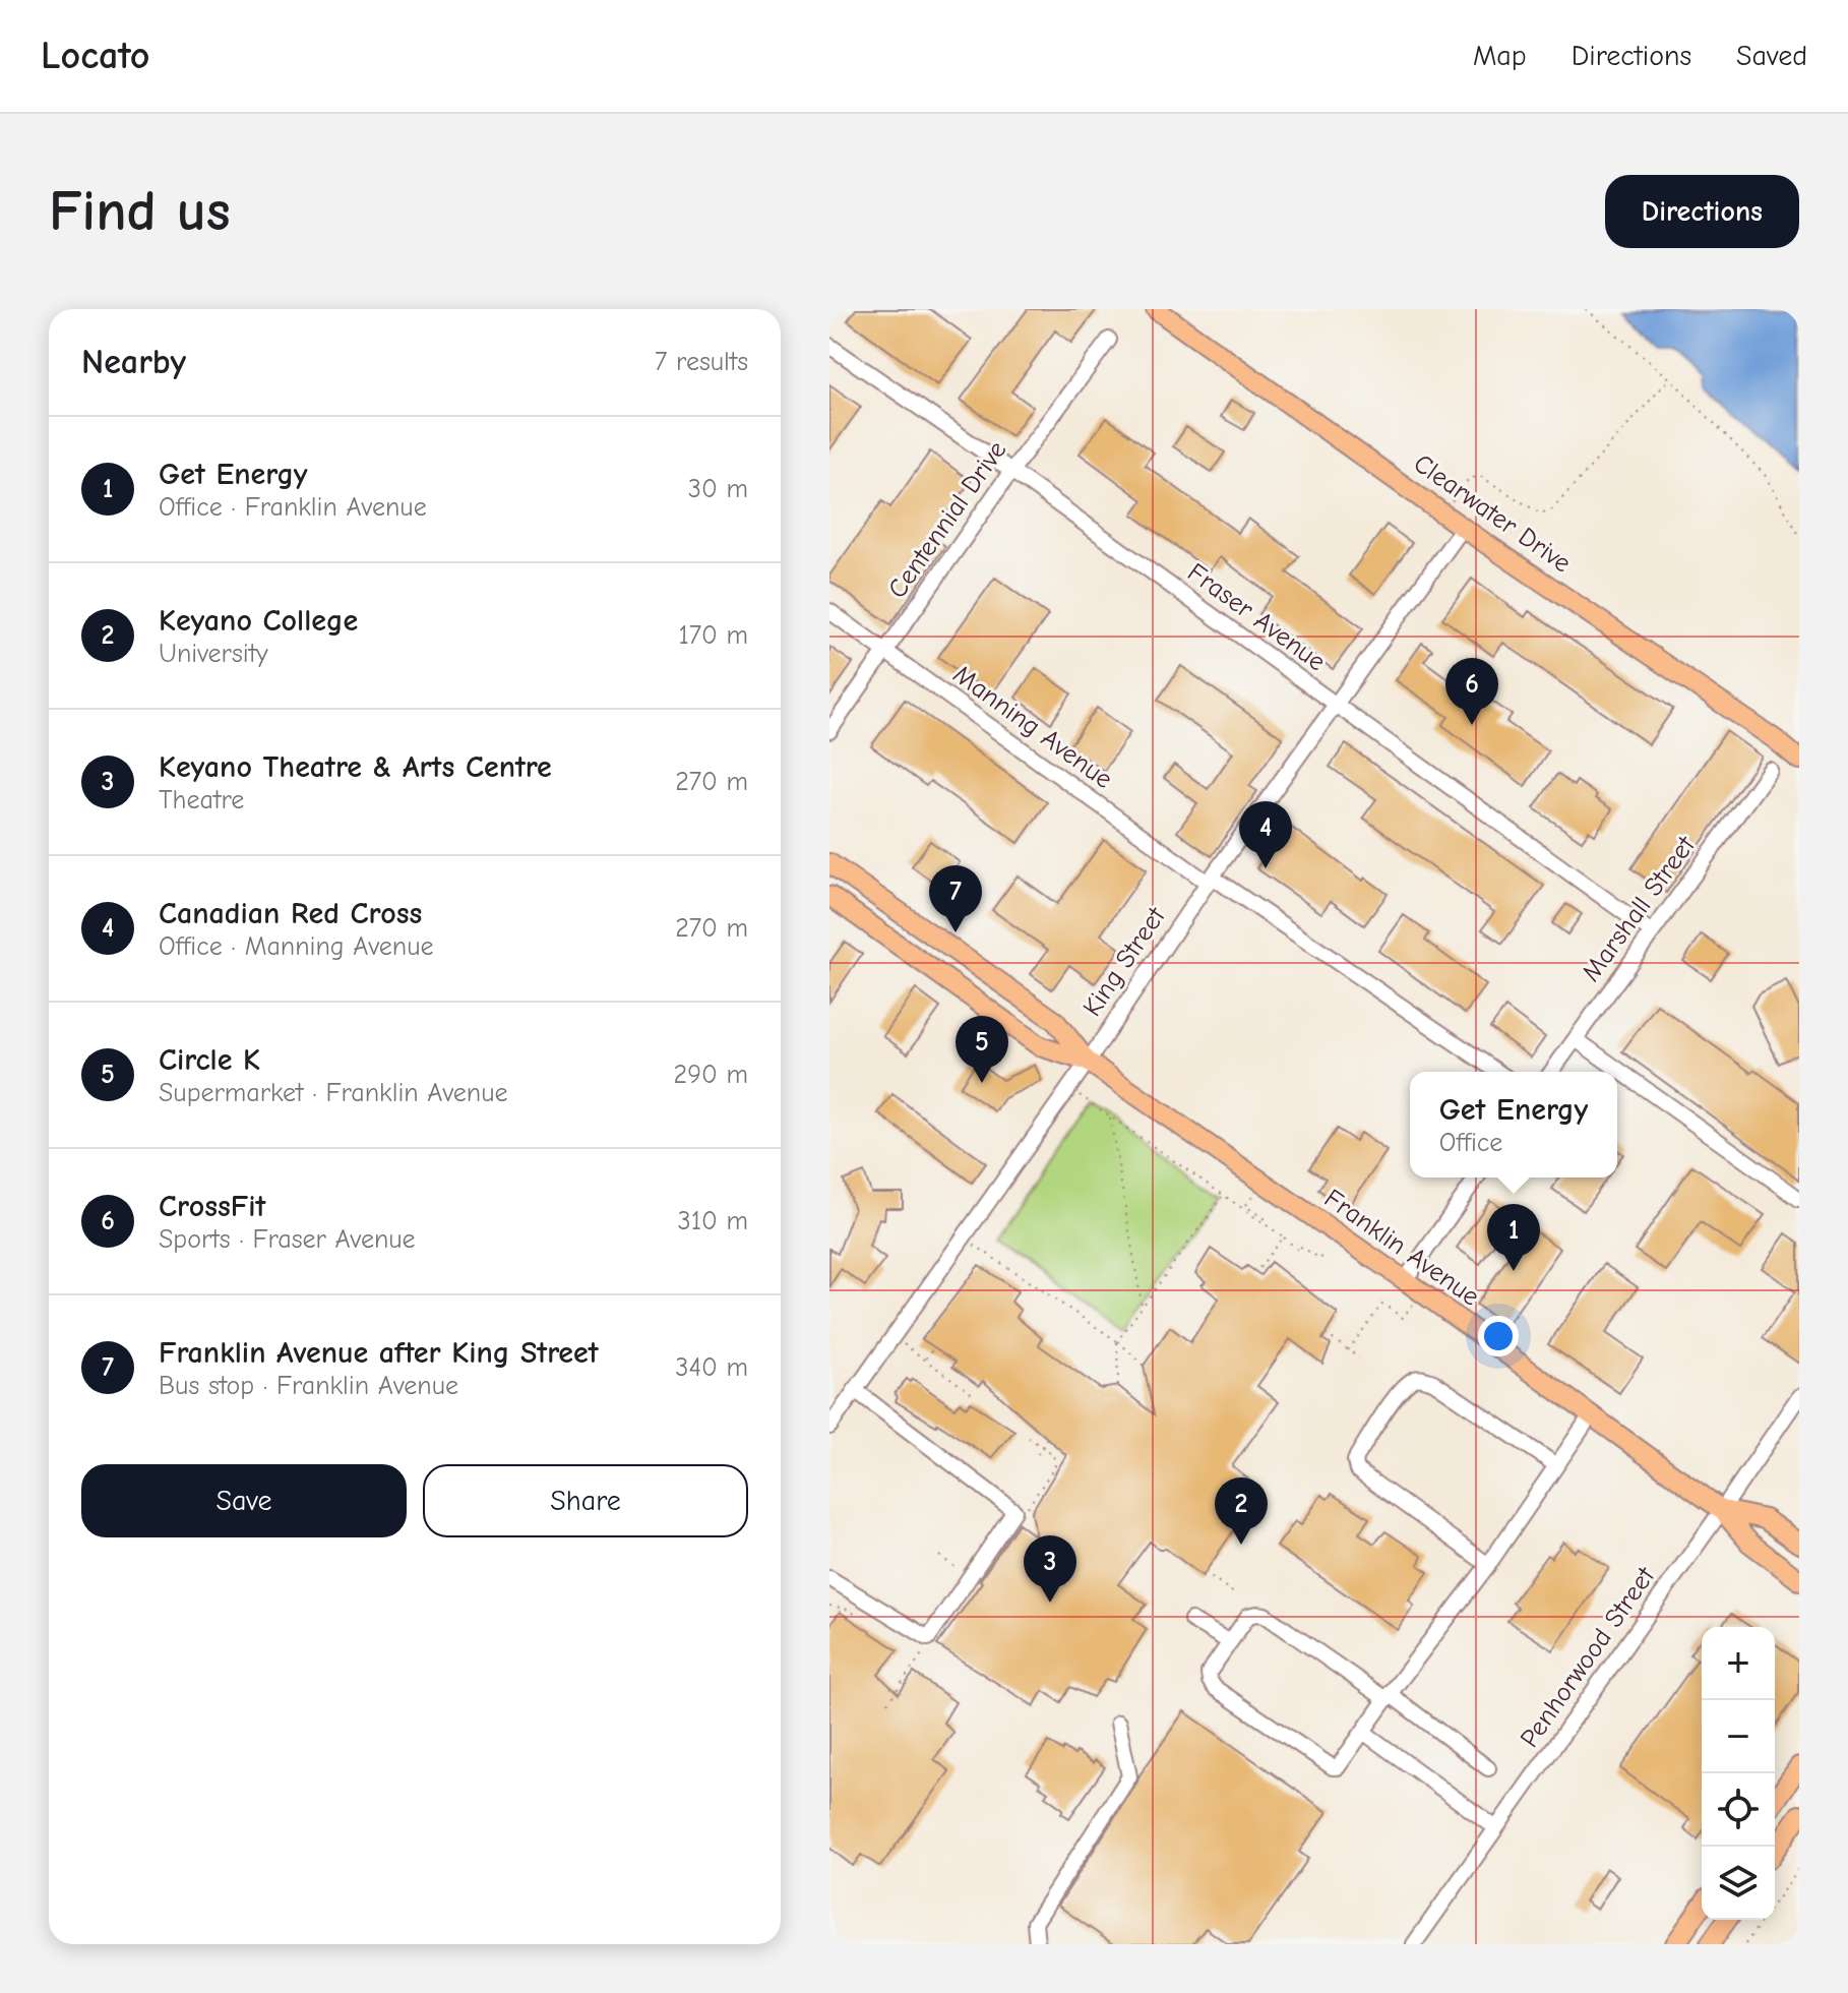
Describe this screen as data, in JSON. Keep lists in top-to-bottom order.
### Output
{
  "streets": {
    "main road": ["Clearwater Drive", "Franklin Avenue"],
    "street": [
      "Centennial Drive",
      "Fraser Avenue",
      "Manning Avenue",
      "Marshall Street",
      "King Street",
      "Penhorwood Street"
    ]
  },
  "crossings": [
    ["Clearwater Drive", "King Street"],
    ["Centennial Drive", "Fraser Avenue"],
    ["Centennial Drive", "Manning Avenue"],
    ["Fraser Avenue", "Marshall Street"],
    ["Fraser Avenue", "King Street"],
    ["Manning Avenue", "King Street"],
    ["King Street", "Franklin Avenue"],
    ["Franklin Avenue", "Penhorwood Street"]
  ],
  "page": {
    "header": "Locato",
    "nav": ["Map", "Directions", "Saved"],
    "buttons": [
      "Directions",
      ["Save", "Share"]
    ],
    "title": "Find us",
    "heading": ["Nearby", "7 results"],
    "list": [
      {
        "mark": "1",
        "name": "Get Energy",
        "note": "Office · Franklin Avenue",
        "value": "30 m"
      },
      {
        "mark": "2",
        "name": "Keyano College",
        "note": "University",
        "value": "170 m"
      },
      {
        "mark": "3",
        "name": "Keyano Theatre & Arts Centre",
        "note": "Theatre",
        "value": "270 m"
      },
      {
        "mark": "4",
        "name": "Canadian Red Cross",
        "note": "Office · Manning Avenue",
        "value": "270 m"
      },
      {
        "mark": "5",
        "name": "Circle K",
        "note": "Supermarket · Franklin Avenue",
        "value": "290 m"
      },
      {
        "mark": "6",
        "name": "CrossFit",
        "note": "Sports · Fraser Avenue",
        "value": "310 m"
      },
      {
        "mark": "7",
        "name": "Franklin Avenue after King Street",
        "note": "Bus stop · Franklin Avenue",
        "value": "340 m"
      }
    ],
    "pins": [
      "6",
      "4",
      "7",
      "5",
      "1",
      "2",
      "3"
    ],
    "popup": ["Get Energy", "Office"],
    "map_buttons": ["+", "−"]
  }
}
